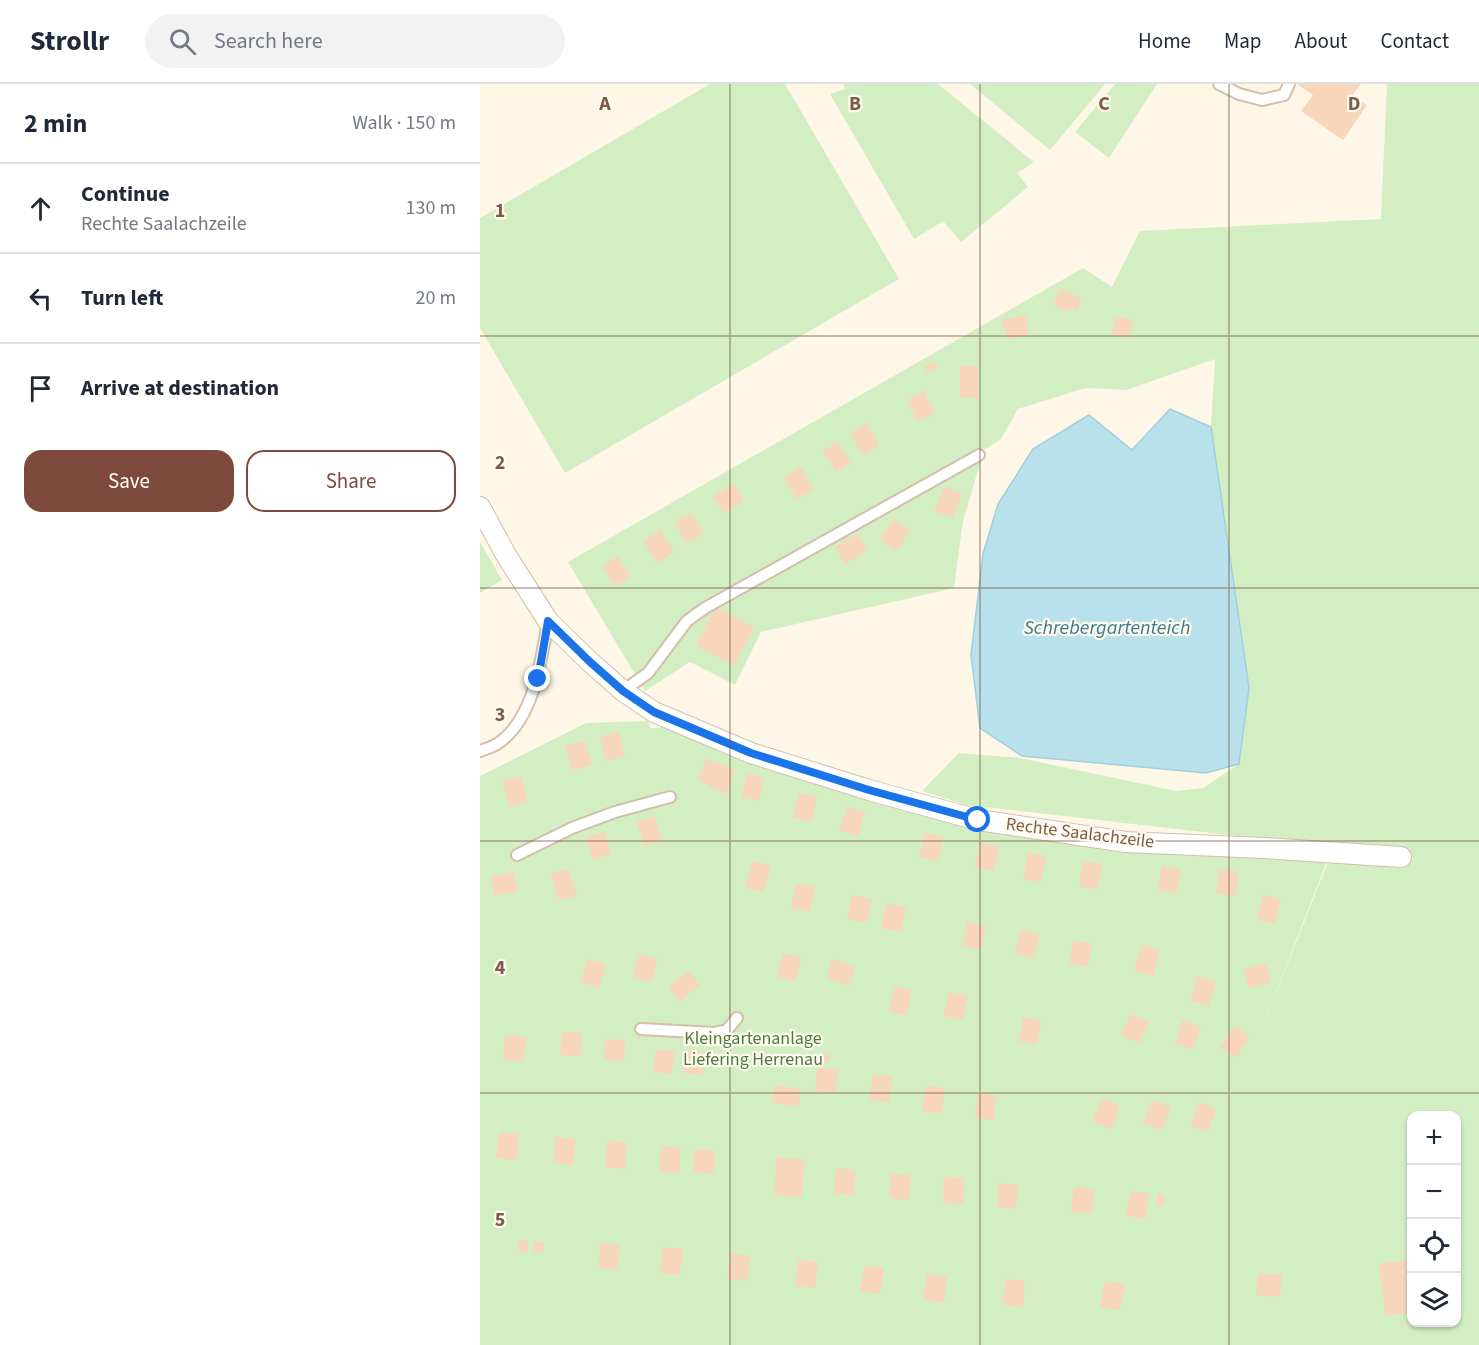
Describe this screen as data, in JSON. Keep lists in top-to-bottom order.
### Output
{
  "streets": {
    "street": ["Rechte Saalachzeile"]
  },
  "water": ["Schrebergartenteich"],
  "parks": ["Kleingartenanlage Liefering Herrenau"],
  "page": {
    "header": "Strollr",
    "search": "Search here",
    "nav": [
      "Home",
      "Map",
      "About",
      "Contact"
    ],
    "heading": ["2 min", "Walk · 150 m"],
    "list": [
      ["Continue", "Rechte Saalachzeile", "130 m"],
      ["Turn left", "20 m"],
      "Arrive at destination"
    ],
    "buttons": ["Save", "Share"],
    "map_buttons": ["+", "−"]
  },
  "grid": {
    "columns": [
      "A",
      "B",
      "C",
      "D"
    ],
    "rows": [
      "1",
      "2",
      "3",
      "4",
      "5"
    ]
  }
}
